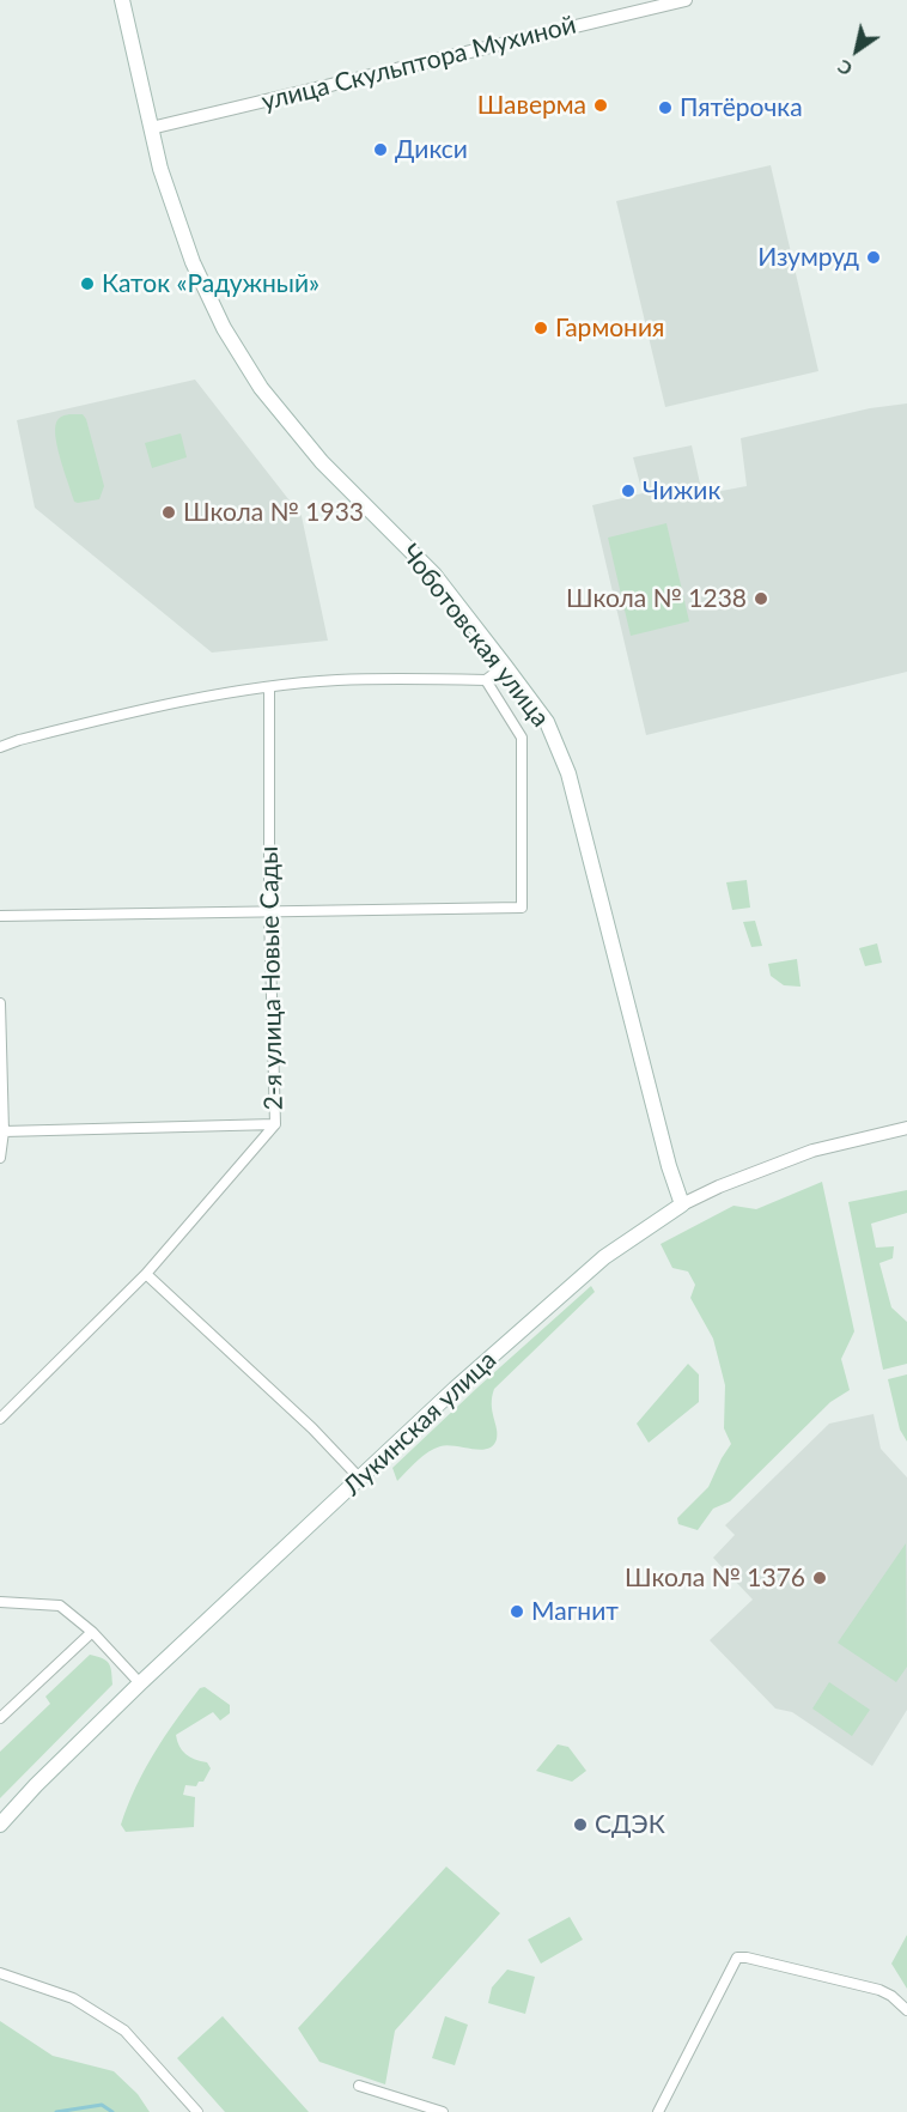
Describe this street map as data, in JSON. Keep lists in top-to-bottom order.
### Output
{
  "streets": {
    "main road": ["Чоботовская улица", "Лукинская улица"],
    "street": ["улица Скульптора Мухиной", "2-я улица Новые Сады"]
  },
  "crossings": [
    ["улица Скульптора Мухиной", "Чоботовская улица"],
    ["Чоботовская улица", "Лукинская улица"]
  ],
  "places": [
    "Шаверма",
    "Пятёрочка",
    "Дикси",
    "Изумруд",
    "Каток «Радужный»",
    "Гармония",
    "Чижик",
    "Школа № 1933",
    "Школа № 1238",
    "Школа № 1376",
    "Магнит",
    "СДЭК"
  ],
  "north": "bottom left"
}
